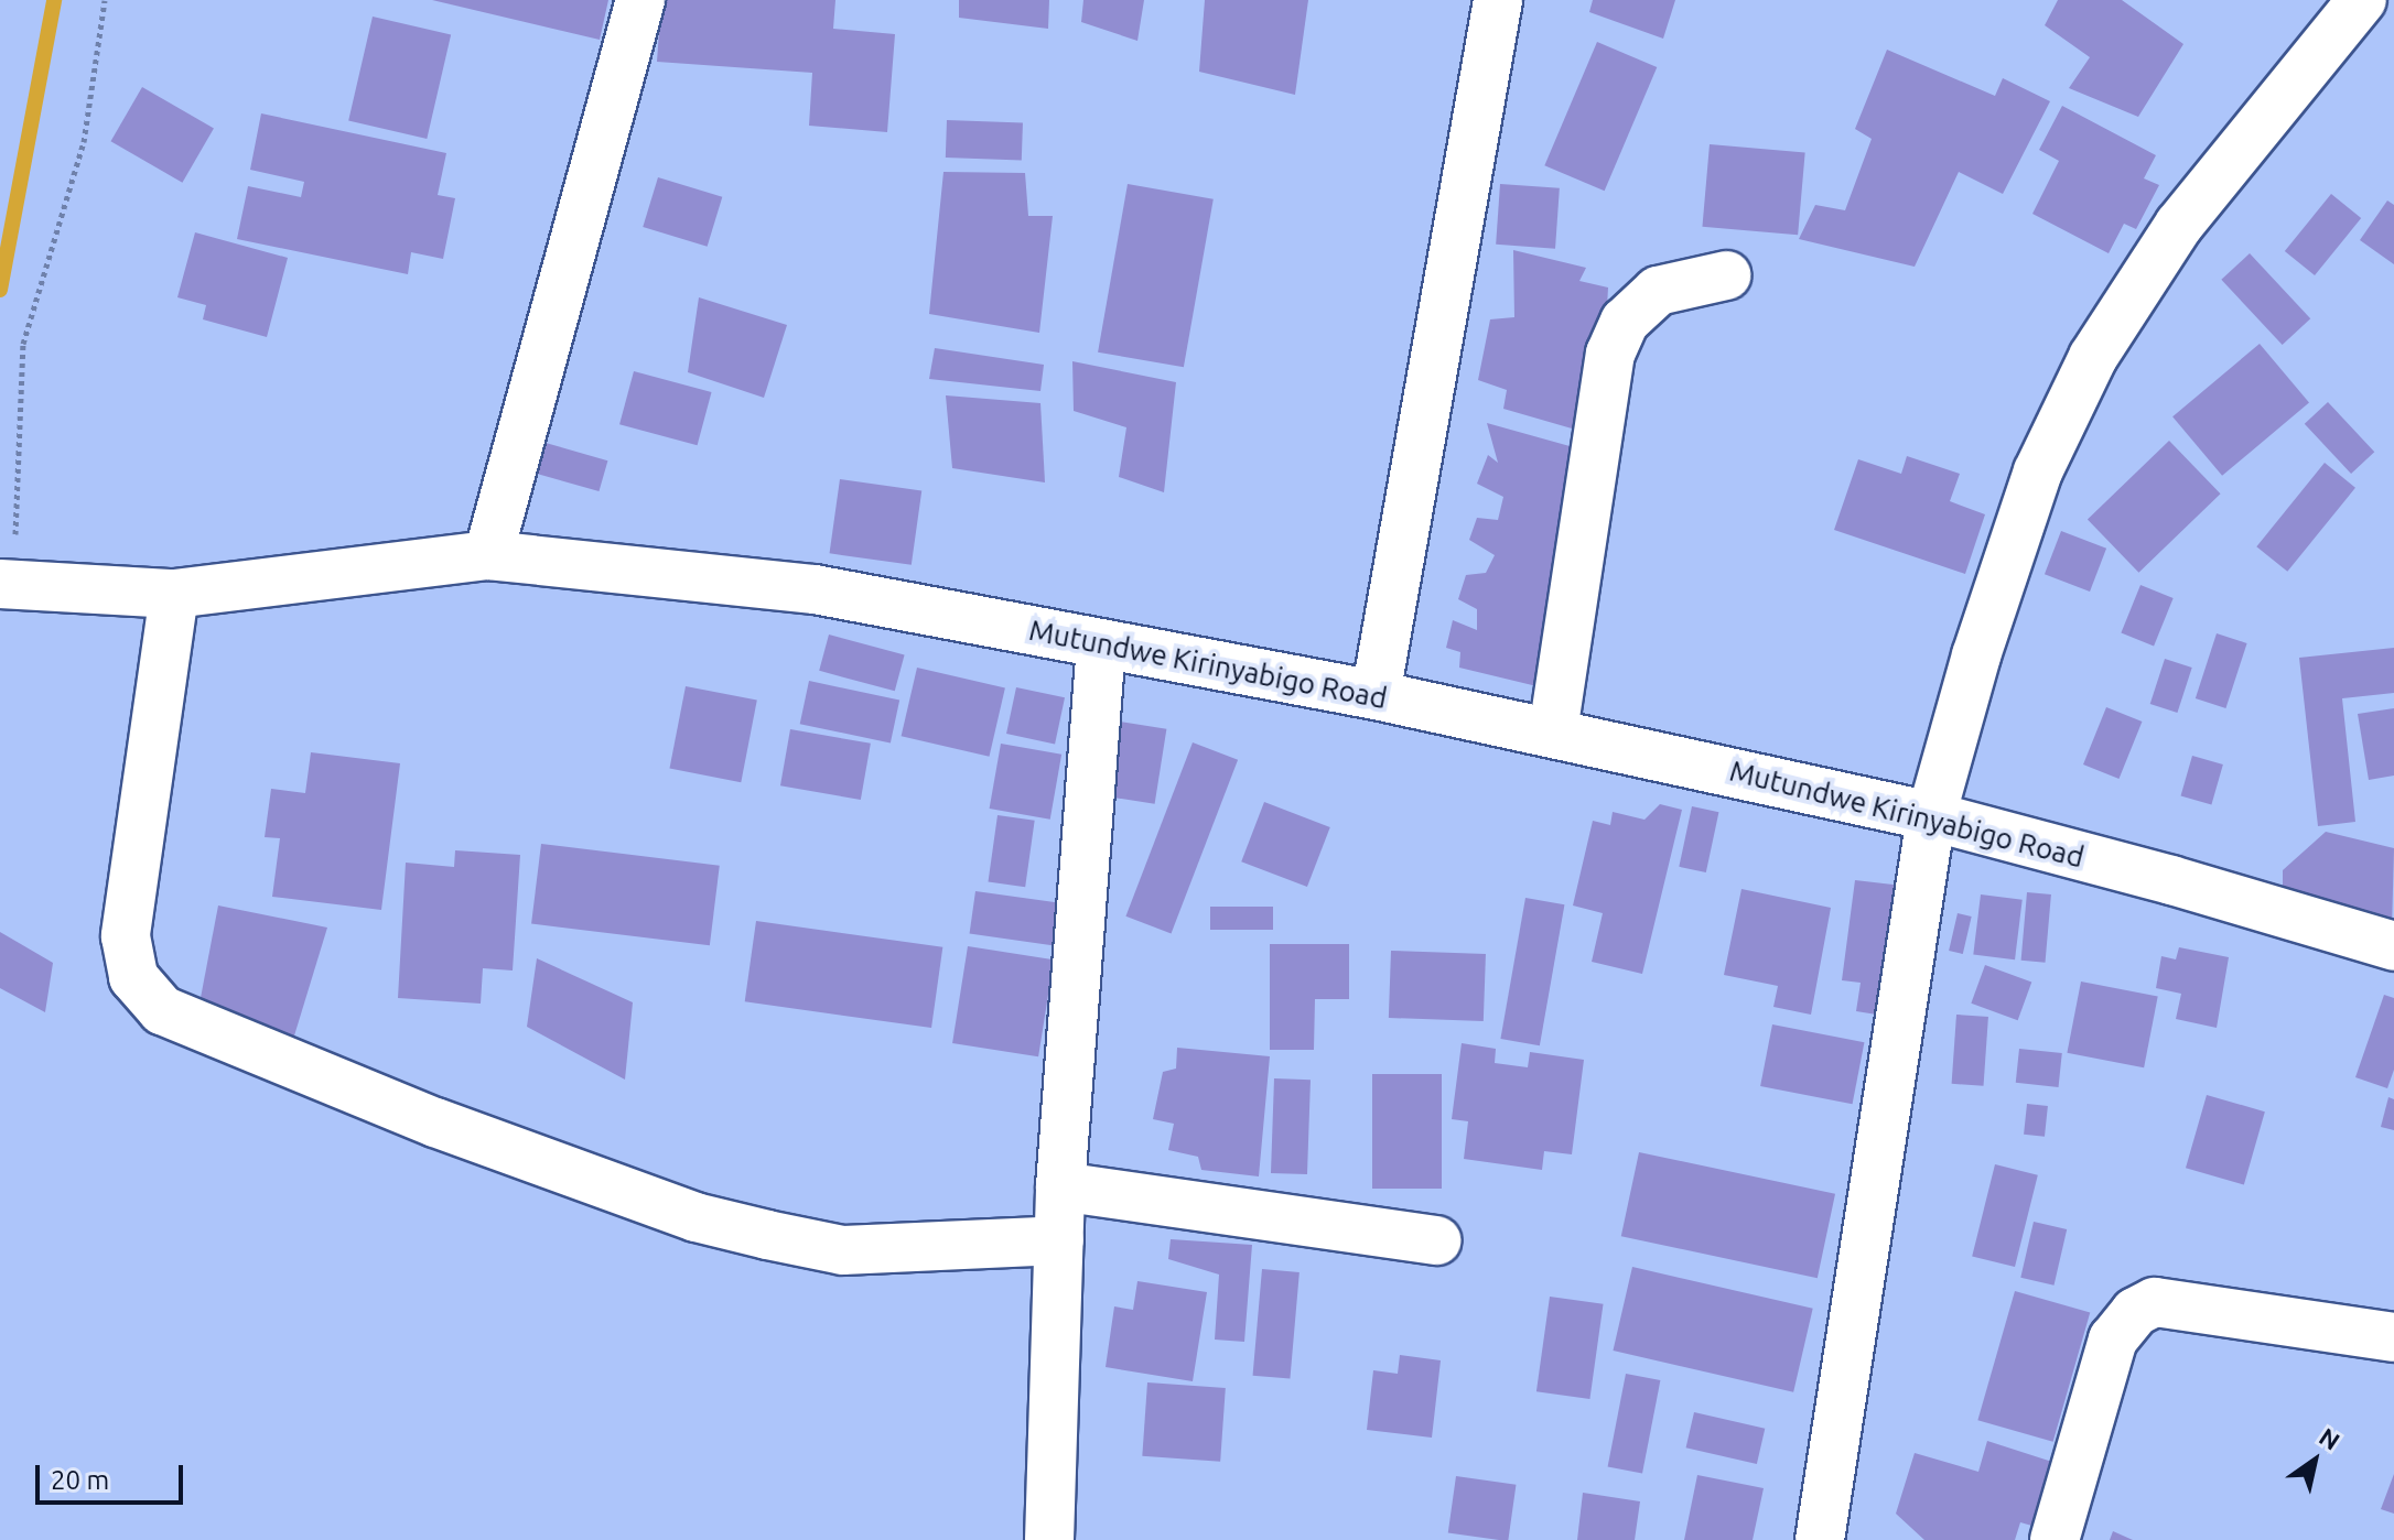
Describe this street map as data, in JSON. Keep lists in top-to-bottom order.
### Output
{
  "streets": {
    "street": ["Mutundwe Kirinyabigo Road"]
  },
  "scale_bar": "20 m",
  "north": "top right"
}
